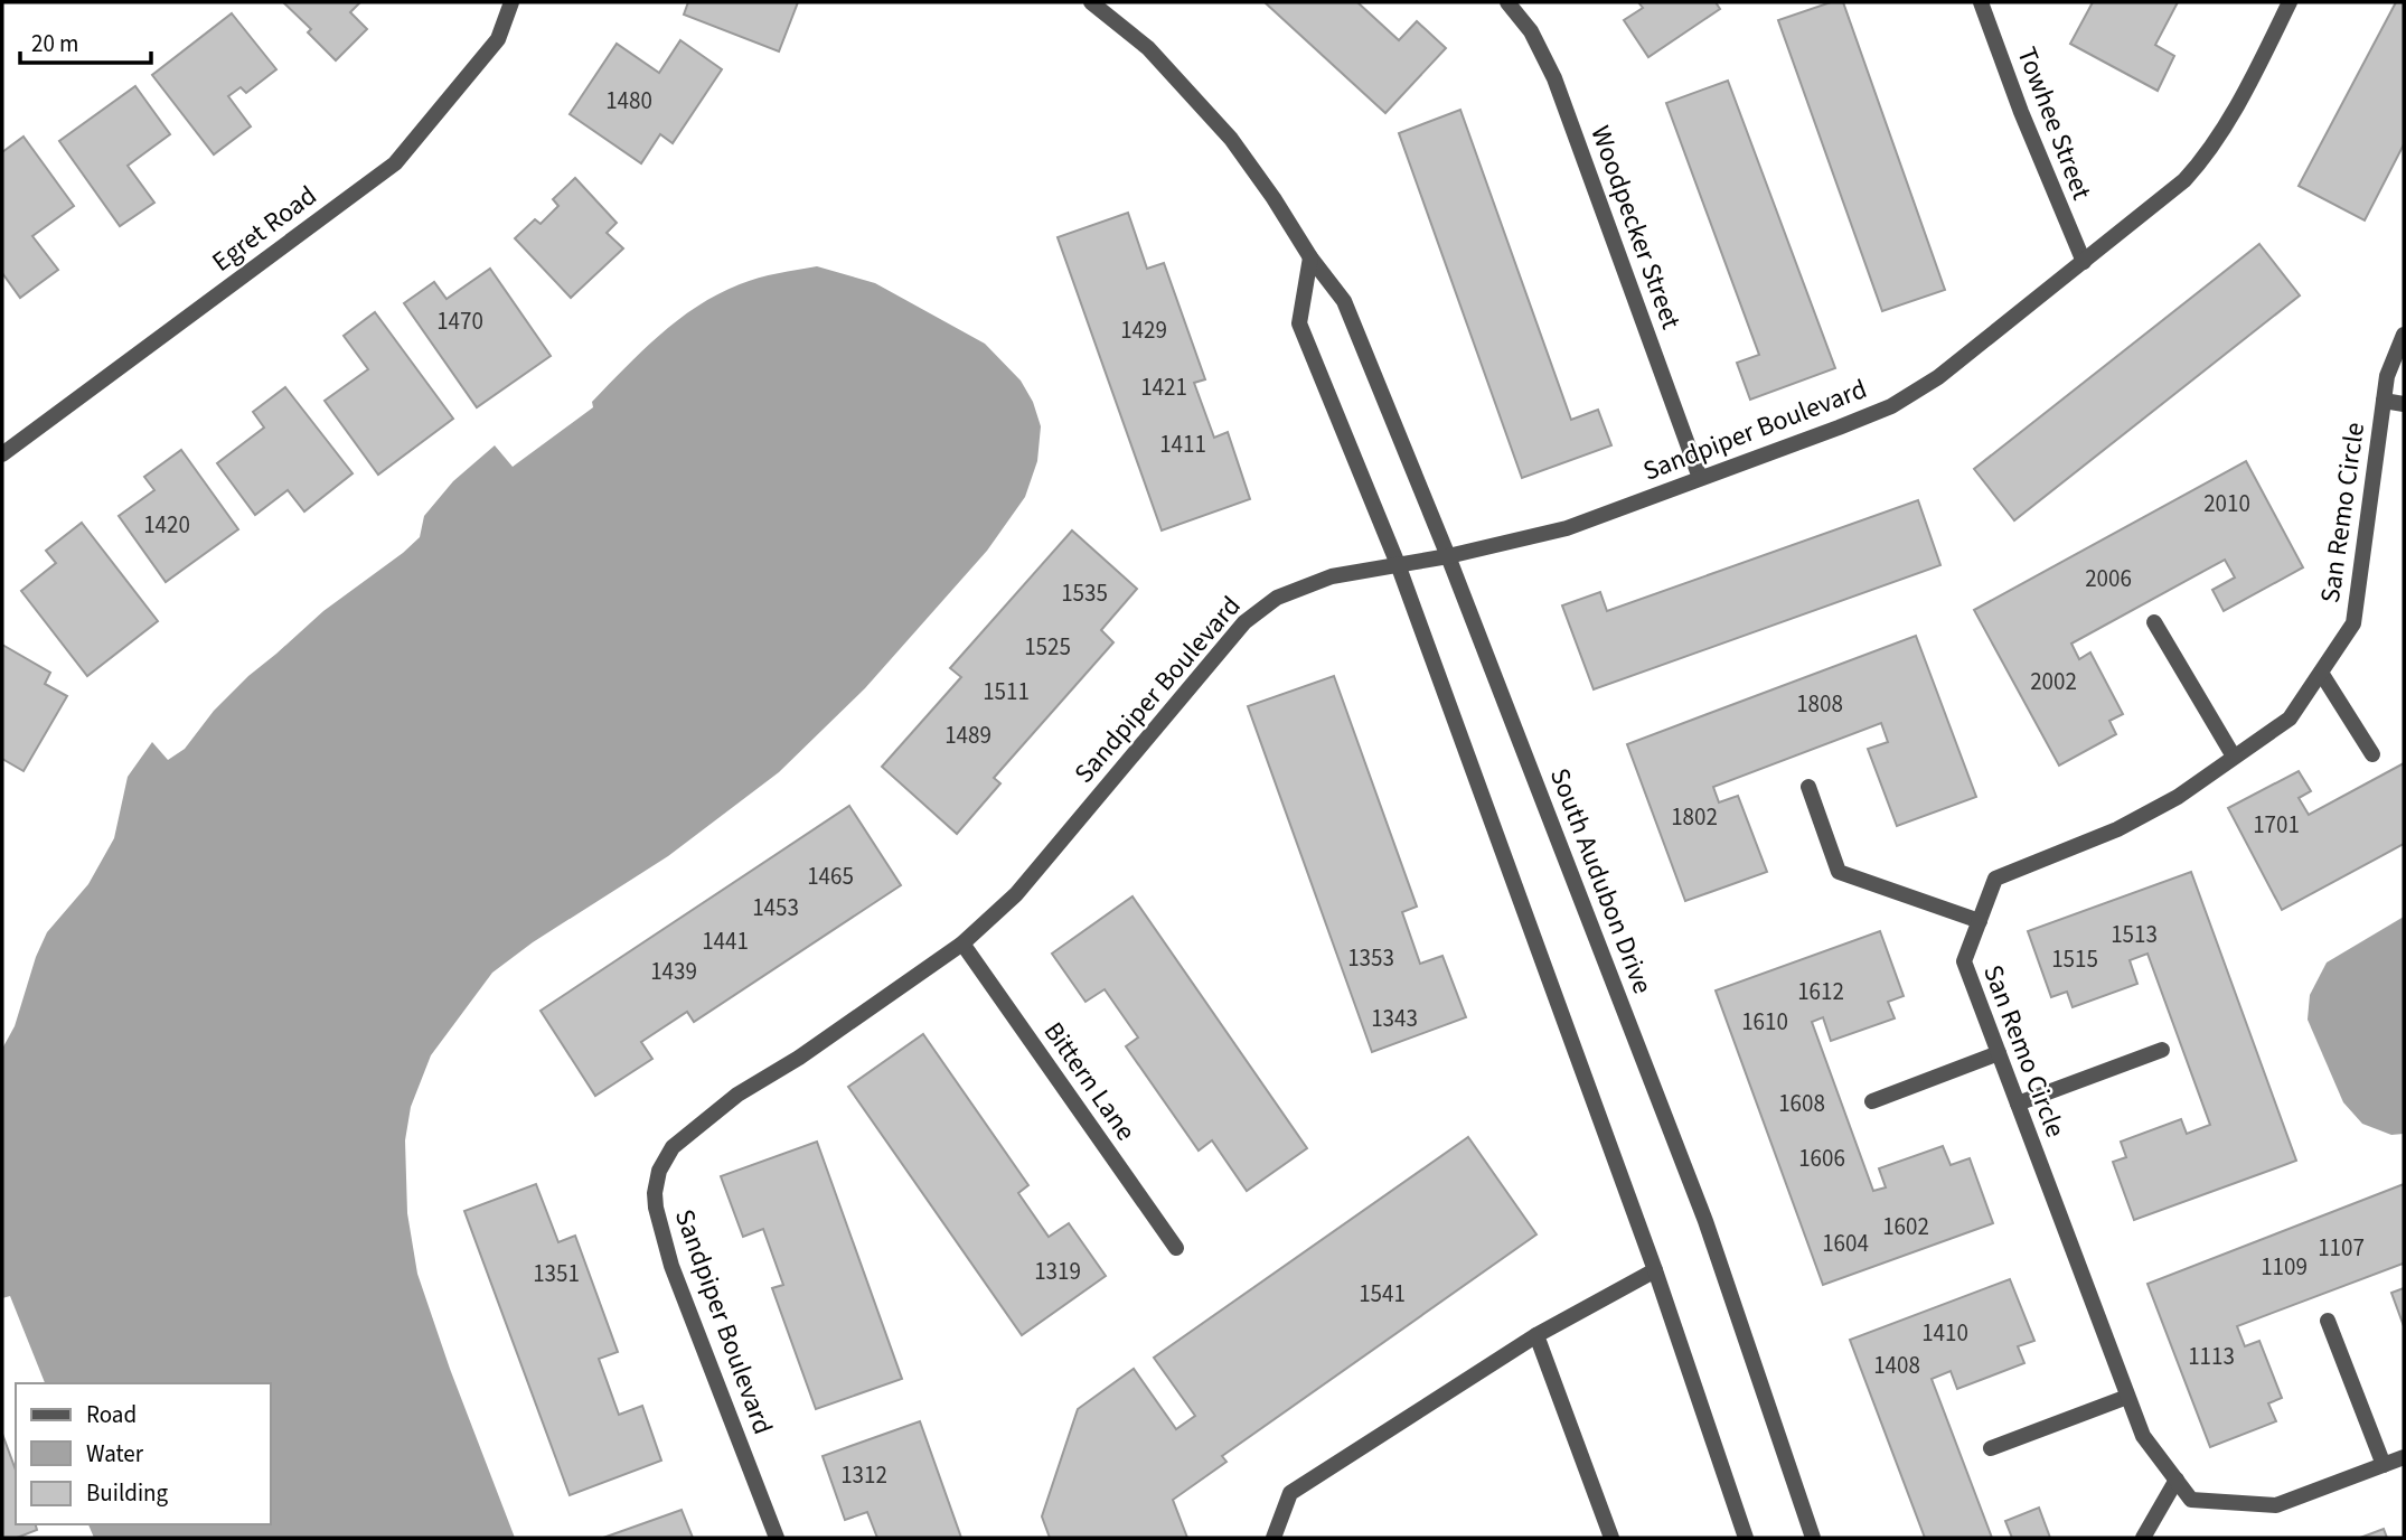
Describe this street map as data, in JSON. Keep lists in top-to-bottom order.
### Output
{
  "streets": {
    "street": [
      "Towhee Street",
      "Woodpecker Street",
      "Egret Road",
      "Sandpiper Boulevard",
      "San Remo Circle",
      "South Audubon Drive",
      "Bittern Lane"
    ]
  },
  "crossings": [
    ["Towhee Street", "Sandpiper Boulevard"],
    ["Woodpecker Street", "Sandpiper Boulevard"],
    ["Sandpiper Boulevard", "South Audubon Drive"],
    ["Sandpiper Boulevard", "Bittern Lane"]
  ],
  "house_numbers": [
    "1480",
    "1470",
    "1429",
    "1421",
    "1411",
    "2010",
    "1420",
    "2006",
    "1535",
    "1525",
    "2002",
    "1511",
    "1808",
    "1489",
    "1802",
    "1701",
    "1465",
    "1453",
    "1513",
    "1441",
    "1353",
    "1515",
    "1439",
    "1612",
    "1343",
    "1610",
    "1608",
    "1606",
    "1602",
    "1604",
    "1107",
    "1109",
    "1319",
    "1351",
    "1541",
    "1410",
    "1113",
    "1408",
    "1312"
  ],
  "legend": ["Road", "Water", "Building"],
  "scale_bar": "20 m"
}
